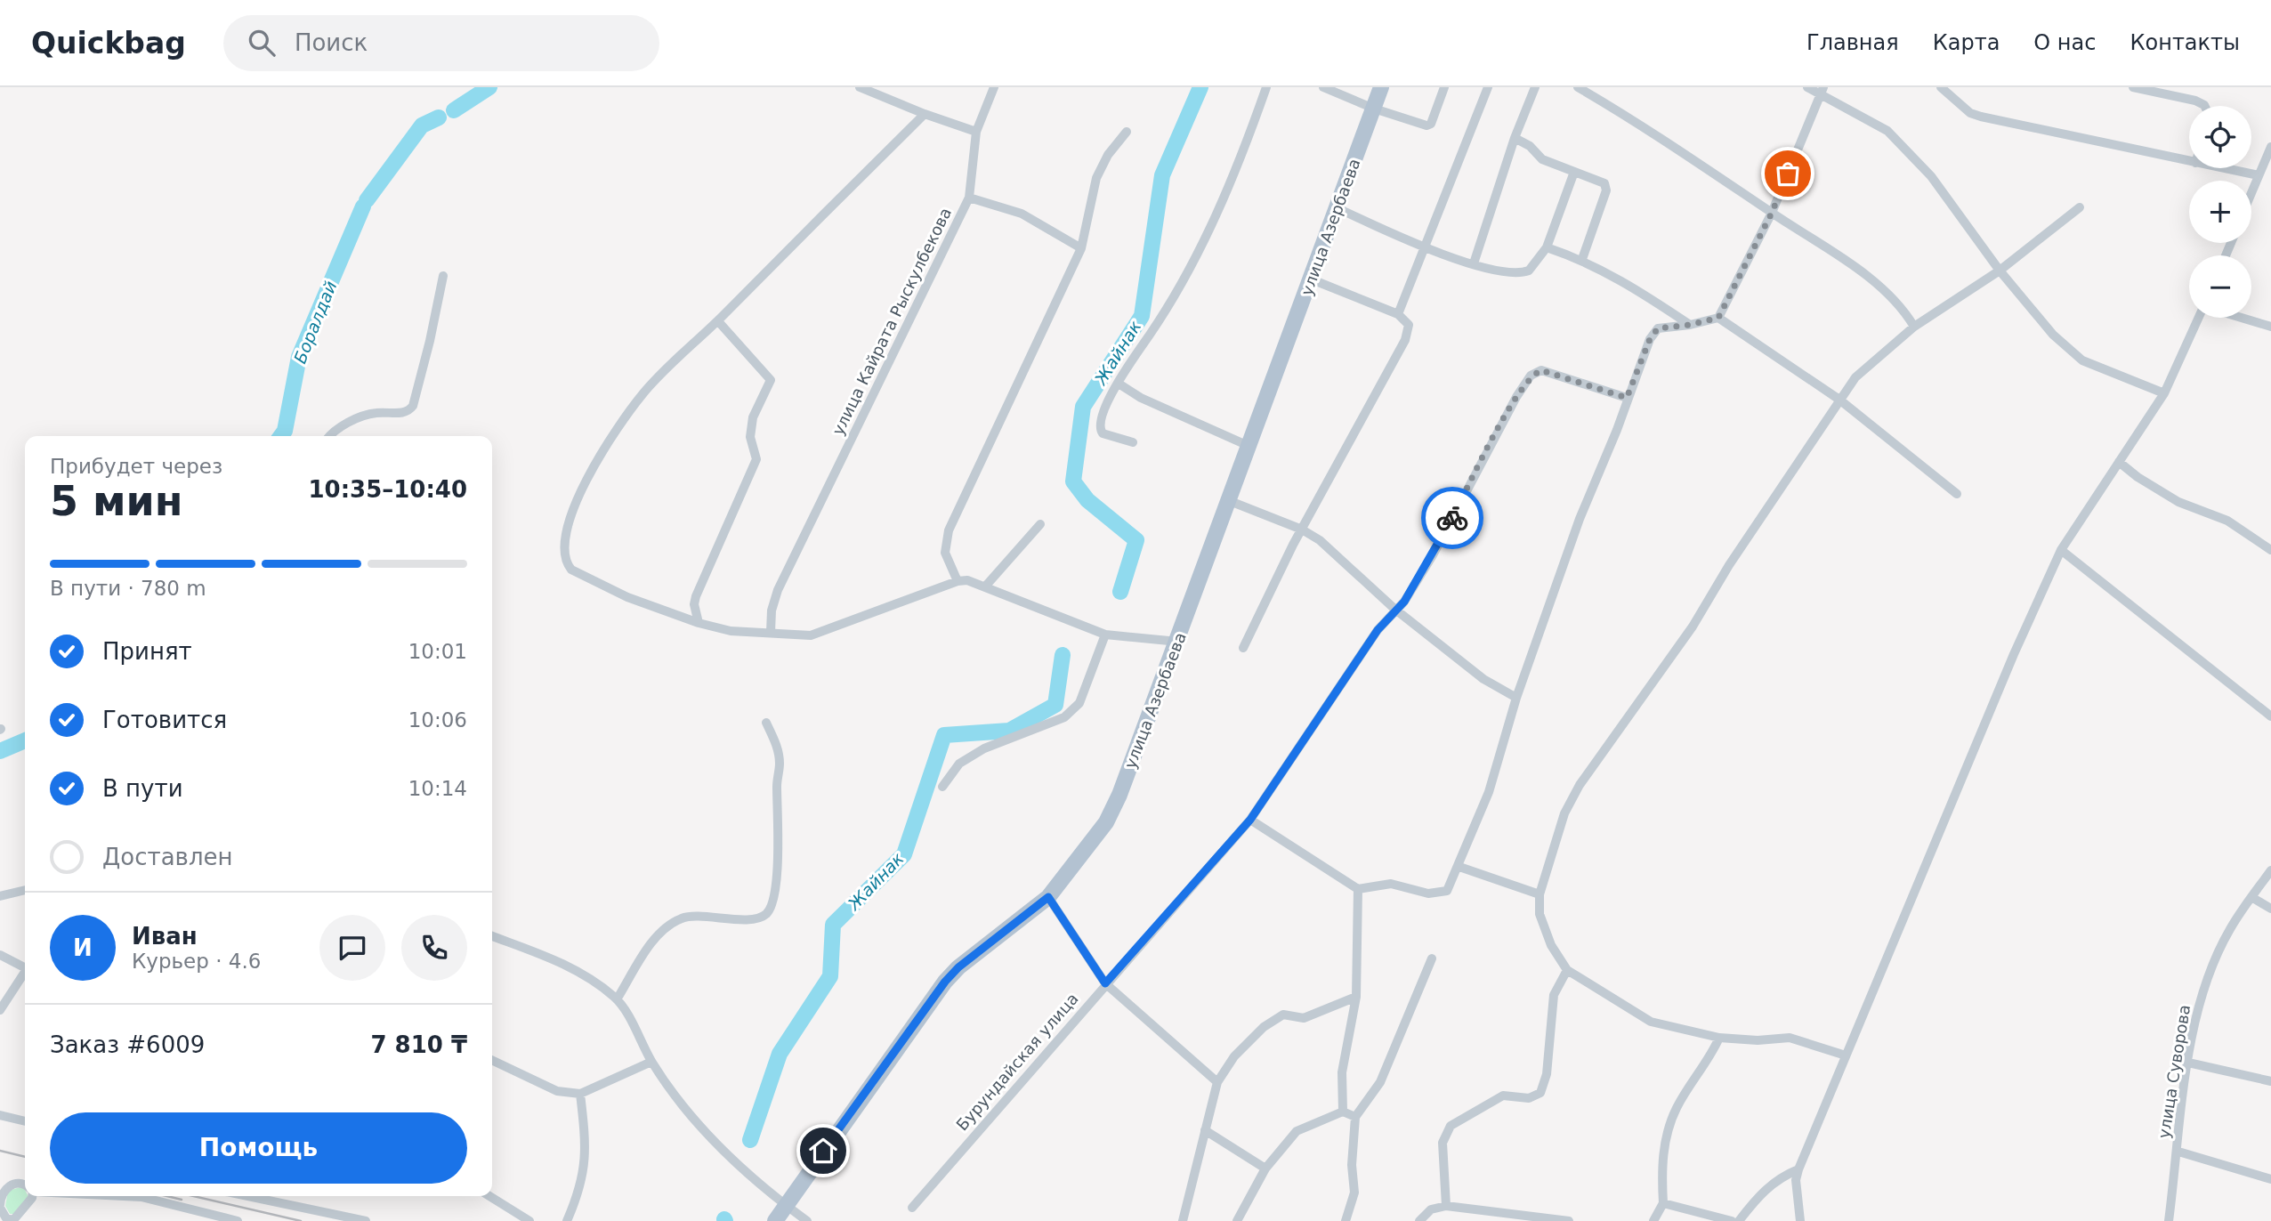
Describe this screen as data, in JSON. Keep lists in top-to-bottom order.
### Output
{
  "streets": {
    "main road": ["улица Азербаева"],
    "street": ["улица Кайрата Рыскулбекова", "Бурундайская улица", "улица Суворова"]
  },
  "water": ["Боралдай", "Жайнак"],
  "page": {
    "header": "Quickbag",
    "search": "Поиск",
    "nav": [
      "Главная",
      "Карта",
      "О нас",
      "Контакты"
    ],
    "map_buttons": ["+", "−"],
    "heading": ["5 мин", "Прибудет через", "10:35–10:40"],
    "panel": [
      "Иван",
      "Курьер · 4.6",
      "Заказ #6009",
      "7 810 ₸"
    ],
    "bar": "В пути · 780 m",
    "list": [
      ["Принят", "10:01"],
      ["Готовится", "10:06"],
      ["В пути", "10:14"],
      "Доставлен"
    ],
    "round": "И",
    "buttons": "Помощь"
  }
}
